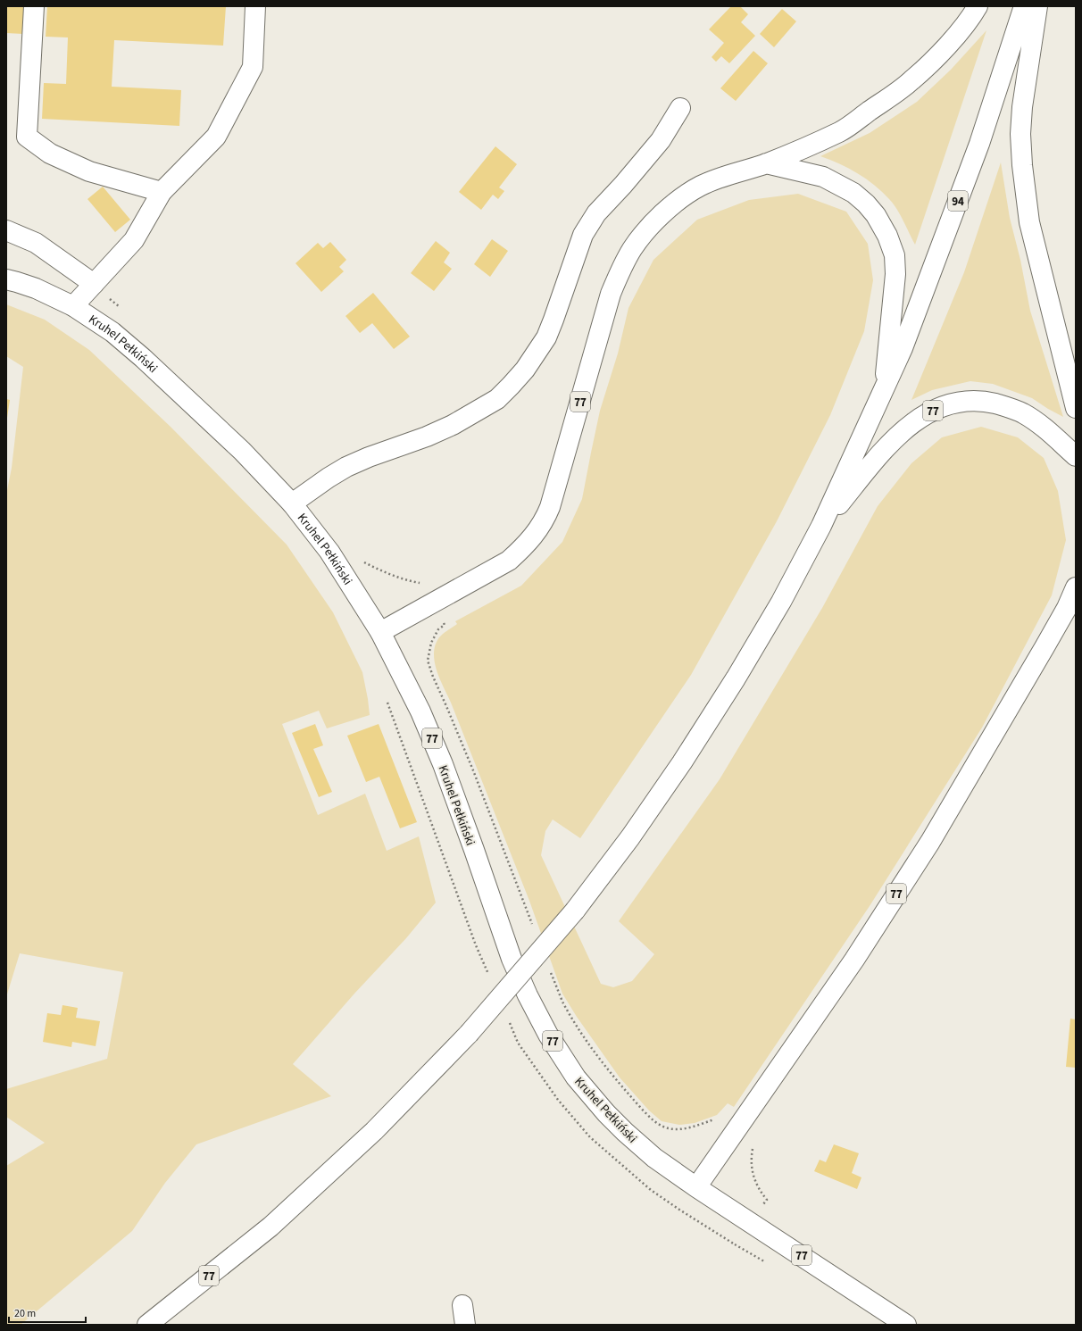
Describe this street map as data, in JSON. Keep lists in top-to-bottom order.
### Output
{
  "streets": {
    "main road": ["94", "Kruhel Pełkiński", "77"]
  },
  "crossings": [
    ["94", "77"],
    ["Kruhel Pełkiński", "77"]
  ],
  "scale_bar": "20 m"
}
